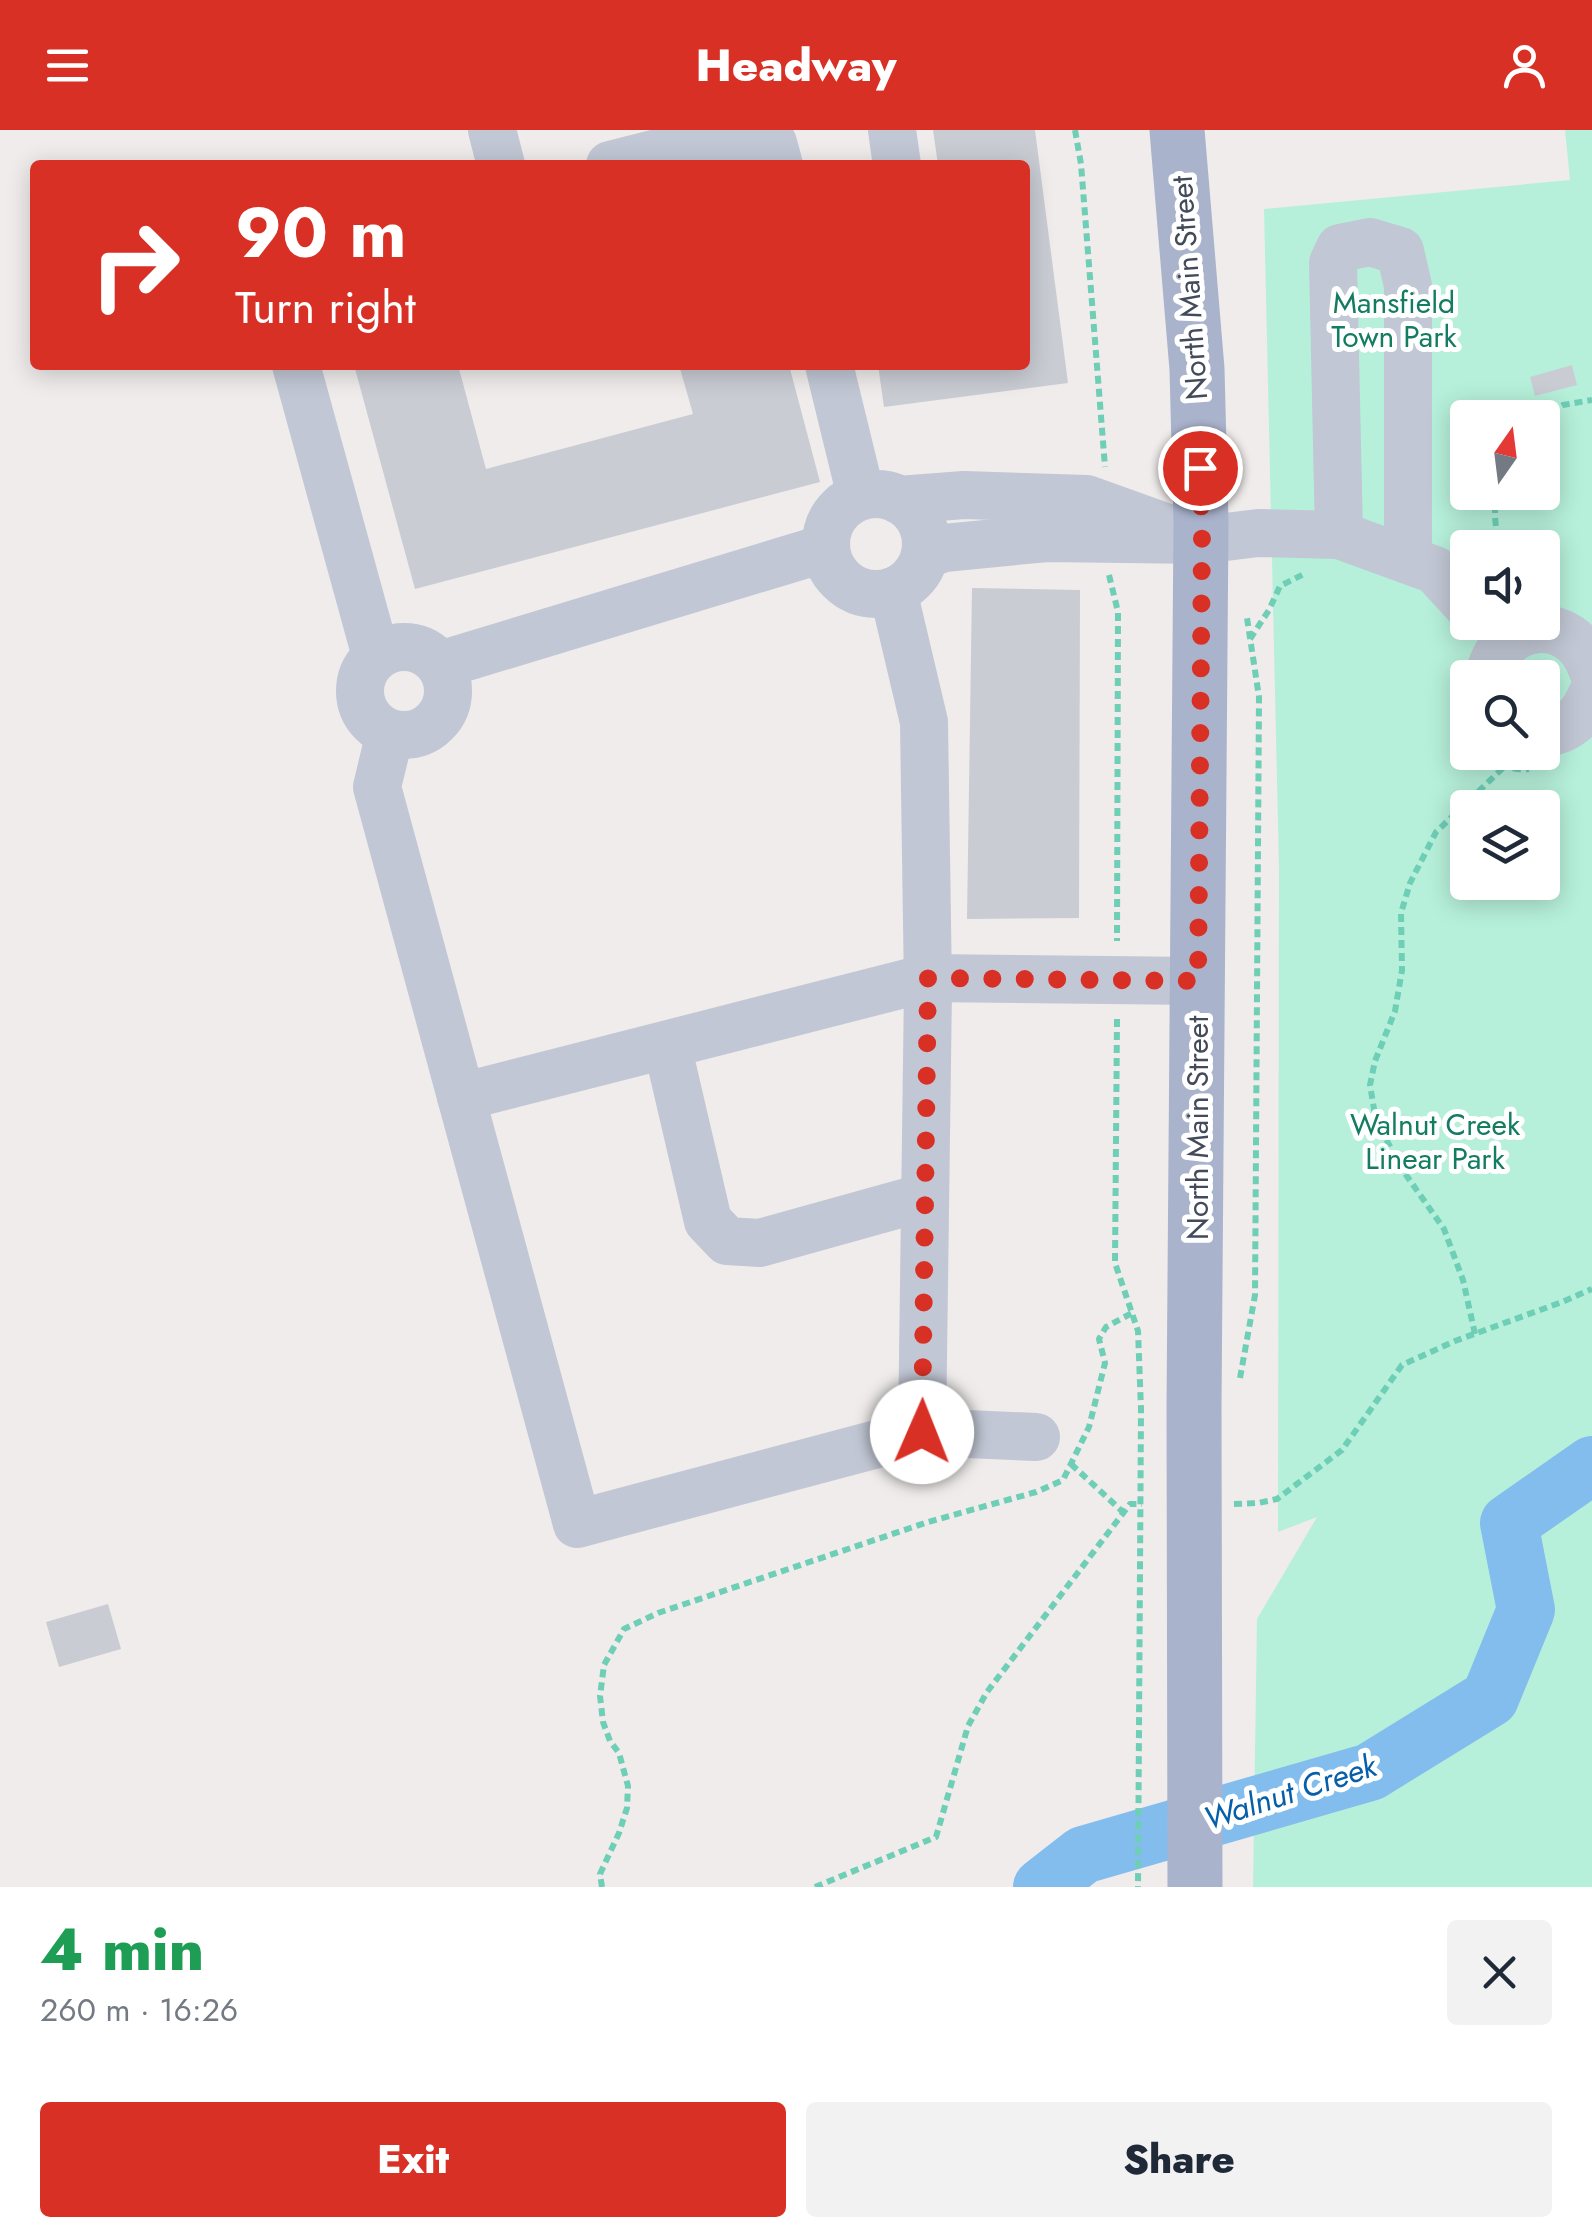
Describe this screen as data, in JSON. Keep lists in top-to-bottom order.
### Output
{
  "streets": {
    "main road": ["North Main Street"]
  },
  "water": ["Walnut Creek"],
  "parks": ["Mansfield Town Park", "Walnut Creek Linear Park"],
  "north": "top",
  "page": {
    "header": "Headway",
    "turn": ["90 m", "Turn right"],
    "heading": ["4 min", "260 m · 16:26"],
    "buttons": ["Exit", "Share"]
  }
}
